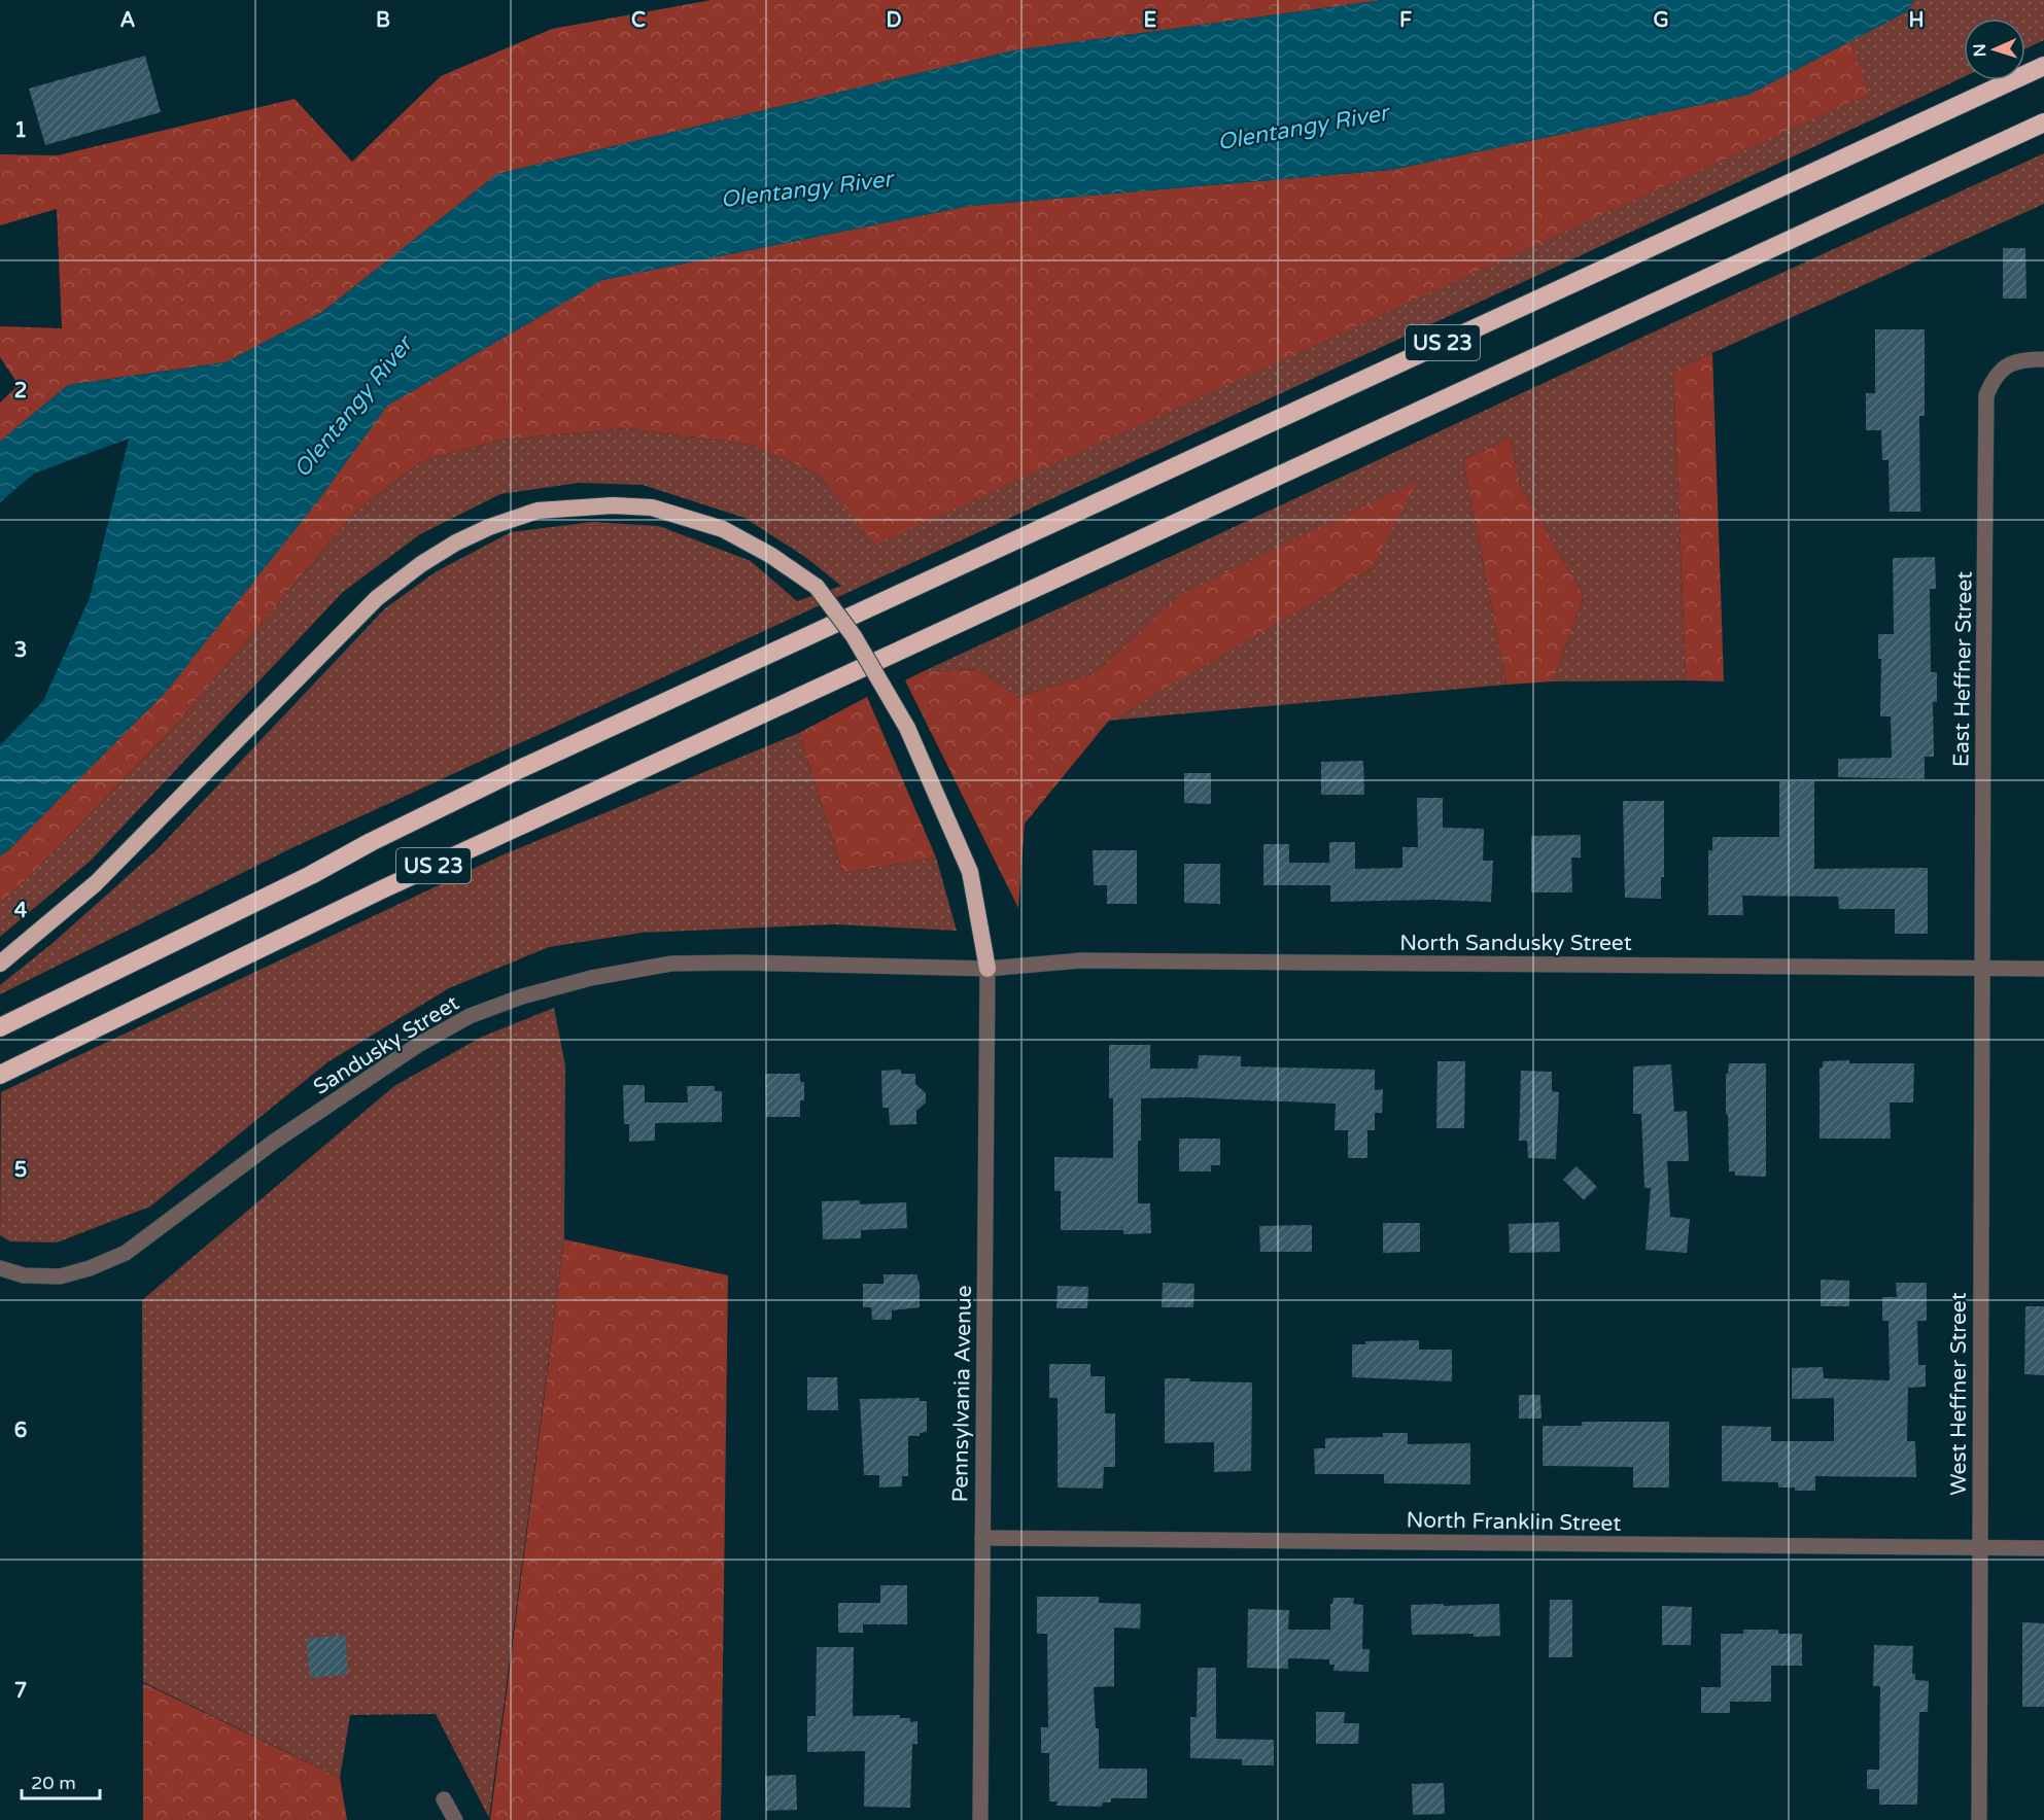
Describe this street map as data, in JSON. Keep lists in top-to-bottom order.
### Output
{
  "streets": {
    "highway": ["US 23"],
    "street": [
      "East Heffner Street",
      "North Sandusky Street",
      "Sandusky Street",
      "Pennsylvania Avenue",
      "West Heffner Street",
      "North Franklin Street"
    ]
  },
  "crossings": [
    ["East Heffner Street", "North Sandusky Street"],
    ["East Heffner Street", "West Heffner Street"],
    ["North Sandusky Street", "Sandusky Street"],
    ["North Sandusky Street", "Pennsylvania Avenue"],
    ["North Sandusky Street", "West Heffner Street"],
    ["Sandusky Street", "Pennsylvania Avenue"],
    ["Pennsylvania Avenue", "North Franklin Street"],
    ["West Heffner Street", "North Franklin Street"]
  ],
  "water": ["Olentangy River"],
  "scale_bar": "20 m",
  "north": "left",
  "grid": {
    "columns": [
      "A",
      "B",
      "C",
      "D",
      "E",
      "F",
      "G",
      "H"
    ],
    "rows": [
      "1",
      "2",
      "3",
      "4",
      "5",
      "6",
      "7"
    ]
  }
}
